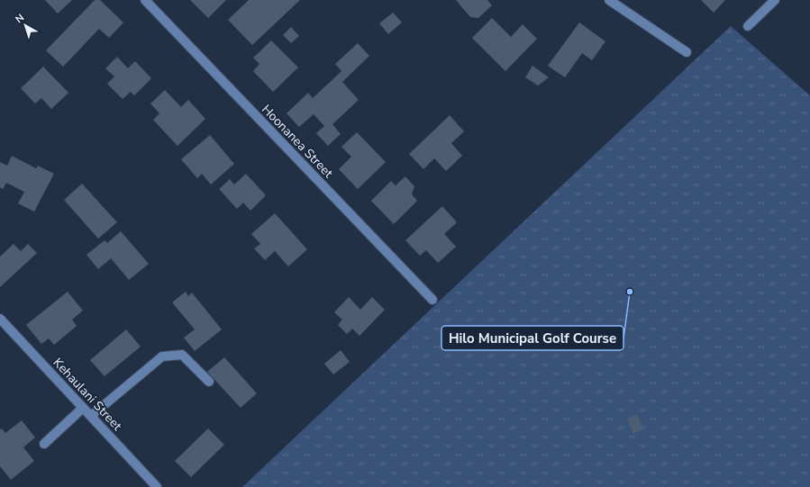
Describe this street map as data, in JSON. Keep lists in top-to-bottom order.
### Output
{
  "streets": {
    "street": ["Hoonanea Street", "Kehaulani Street"]
  },
  "places": ["Hilo Municipal Golf Course"],
  "north": "top left"
}
